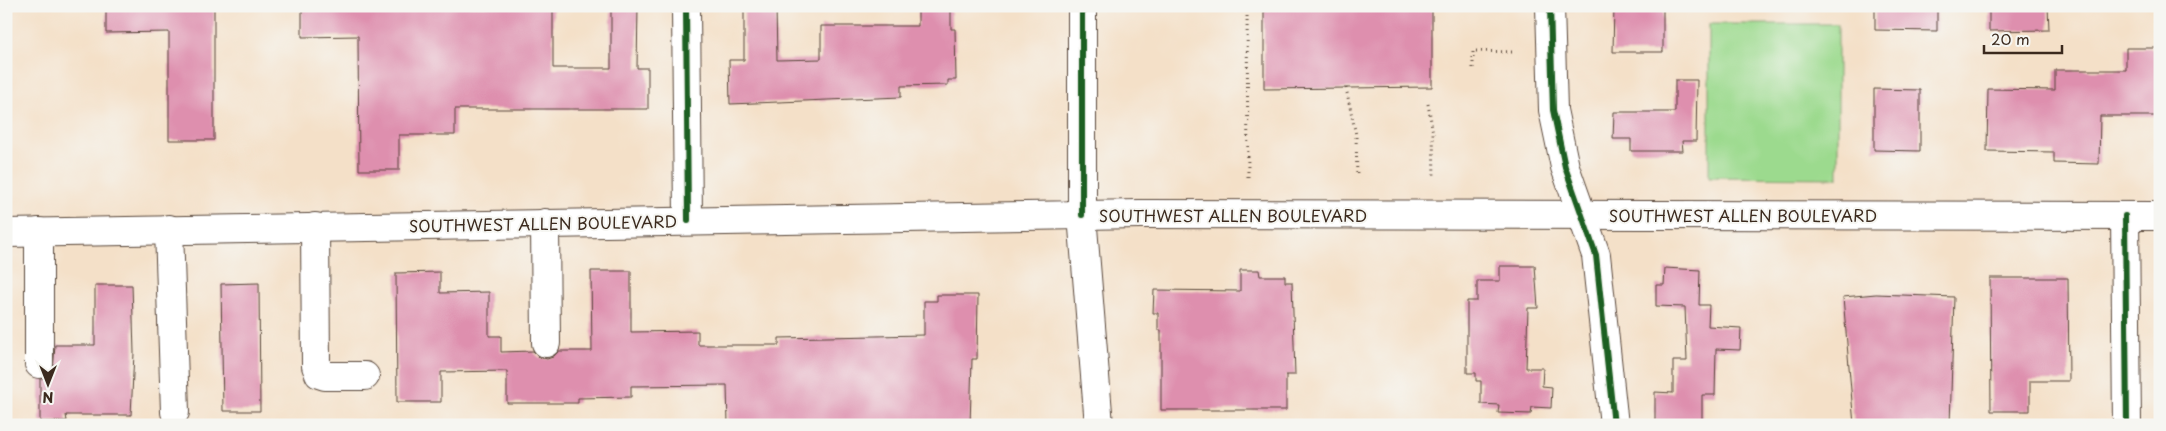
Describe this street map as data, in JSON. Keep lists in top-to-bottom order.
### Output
{
  "streets": {
    "main road": ["SOUTHWEST ALLEN BOULEVARD"]
  },
  "scale_bar": "20 m",
  "north": "bottom"
}
